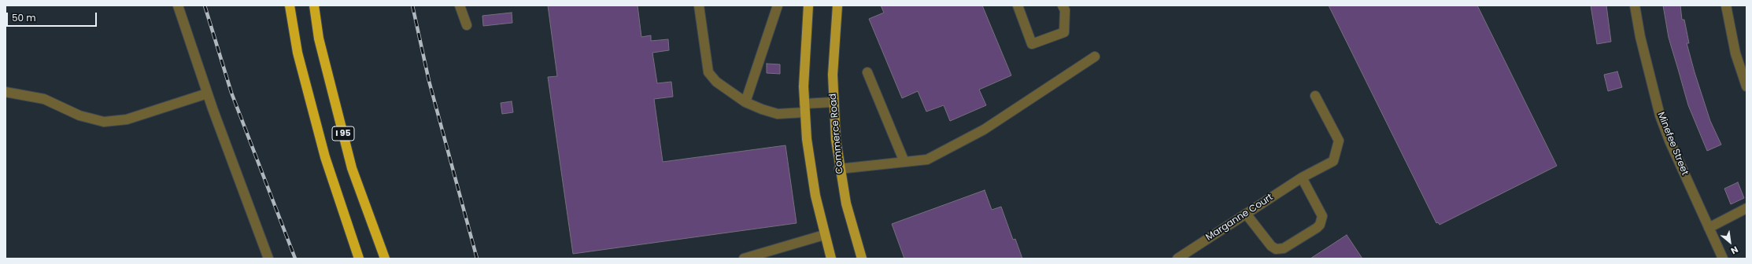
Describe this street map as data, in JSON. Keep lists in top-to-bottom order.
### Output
{
  "streets": {
    "highway": ["I 95"],
    "main road": ["Commerce Road"],
    "street": ["Minefee Street", "Marganne Court"]
  },
  "scale_bar": "50 m",
  "north": "bottom right"
}
